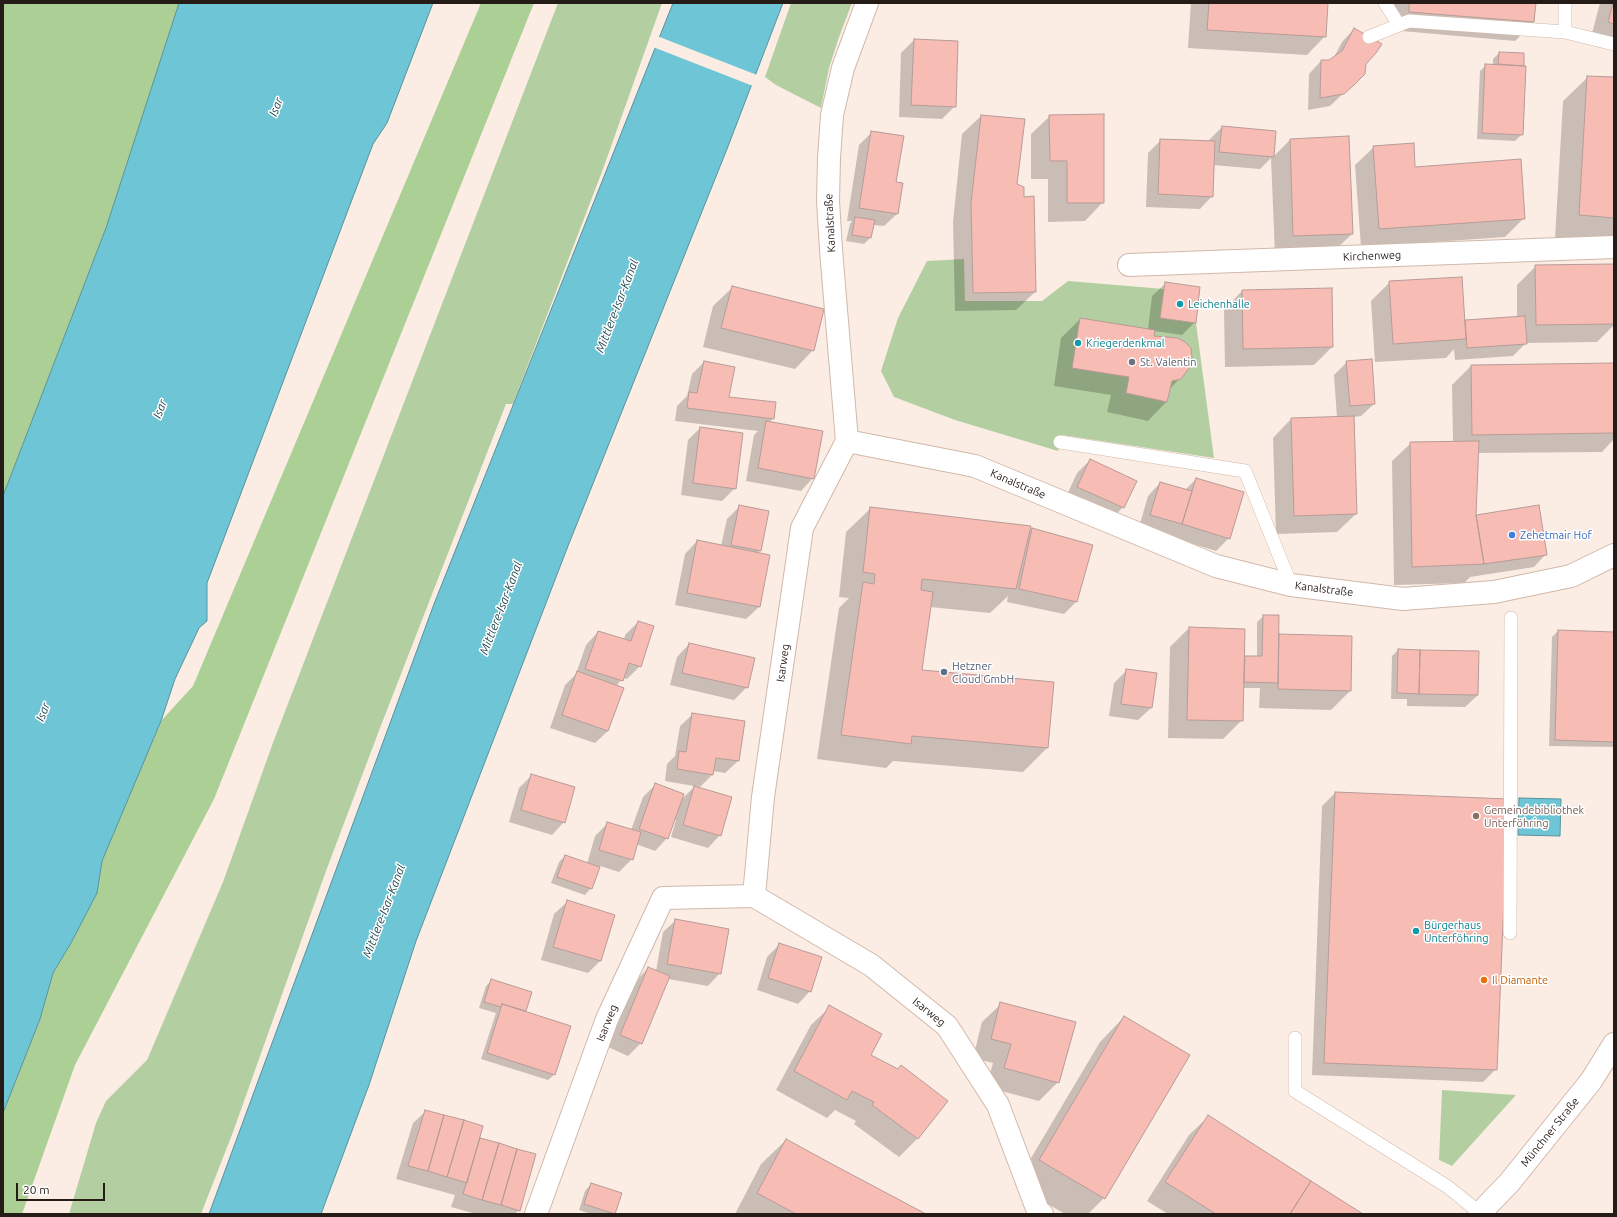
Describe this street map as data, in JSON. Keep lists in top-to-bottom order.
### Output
{
  "streets": {
    "street": [
      "Kanalstraße",
      "Kirchenweg",
      "Isarweg",
      "Münchner Straße"
    ]
  },
  "crossings": [
    ["Kanalstraße", "Isarweg"]
  ],
  "water": ["Isar", "Mittlere-Isar-Kanal"],
  "places": [
    "Leichenhalle",
    "Kriegerdenkmal",
    "St. Valentin",
    "Zehetmair Hof",
    "Hetzner Cloud GmbH",
    "Gemeindebibliothek Unterföhring",
    "Bürgerhaus Unterföhring",
    "Il Diamante"
  ],
  "scale_bar": "20 m"
}
